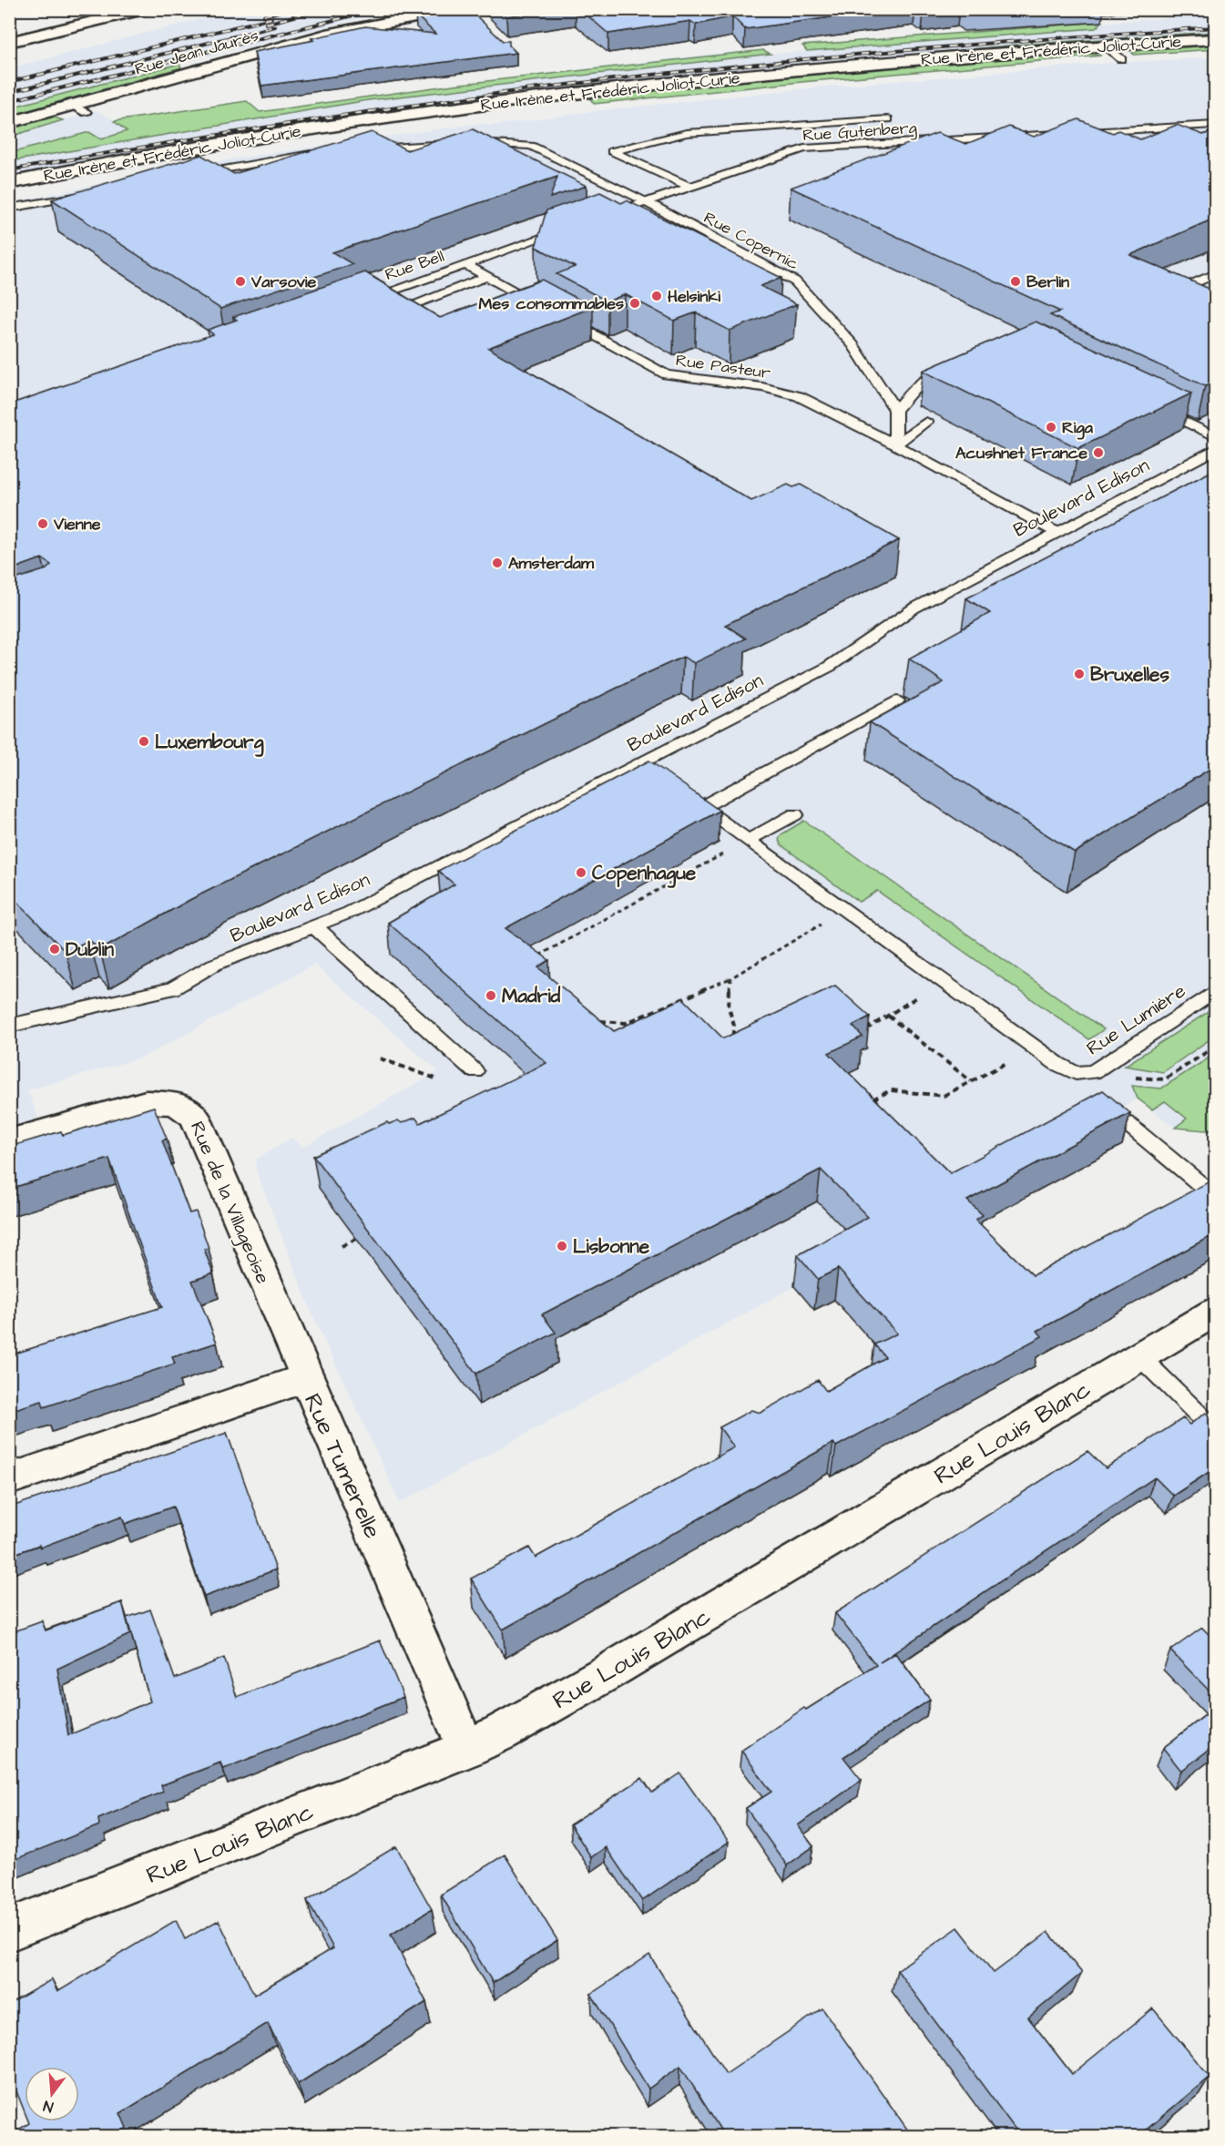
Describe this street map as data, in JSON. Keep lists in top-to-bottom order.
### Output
{
  "streets": {
    "street": [
      "Rue Irène et Frédéric Joliot-Curie",
      "Rue Jean Jaurès",
      "Rue de la Villageoise",
      "Rue Louis Blanc",
      "Rue Tumerelle"
    ],
    "lane": [
      "Rue Gutenberg",
      "Rue Copernic",
      "Rue Bell",
      "Rue Pasteur",
      "Boulevard Edison",
      "Rue Lumière"
    ]
  },
  "crossings": [
    ["Rue Gutenberg", "Rue Copernic"],
    ["Rue de la Villageoise", "Rue Tumerelle"],
    ["Rue Louis Blanc", "Rue Tumerelle"]
  ],
  "places": [
    "Varsovie",
    "Berlin",
    "Helsinki",
    "Mes consommables",
    "Riga",
    "Acushnet France",
    "Vienne",
    "Amsterdam",
    "Bruxelles",
    "Luxembourg",
    "Copenhague",
    "Dublin",
    "Madrid",
    "Lisbonne"
  ],
  "north": "bottom"
}
